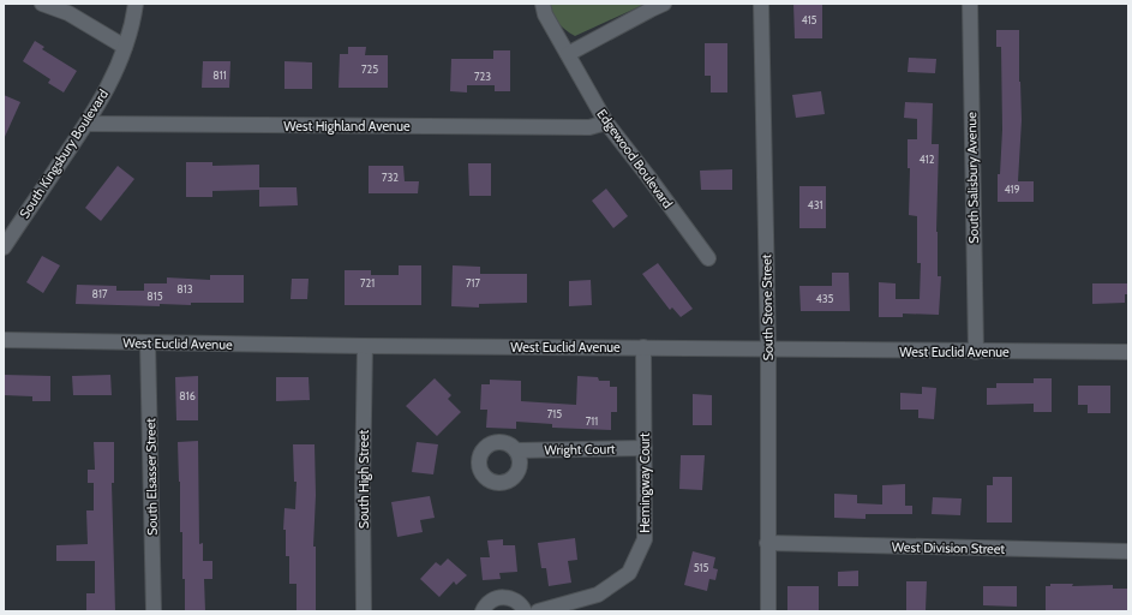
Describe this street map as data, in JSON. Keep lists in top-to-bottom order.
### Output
{
  "streets": {
    "street": [
      "West Highland Avenue",
      "South Kingsbury Boulevard",
      "Edgewood Boulevard",
      "South Salisbury Avenue",
      "South Stone Street",
      "West Euclid Avenue",
      "Wright Court",
      "South Elsasser Street",
      "South High Street",
      "Hemingway Court",
      "West Division Street"
    ]
  },
  "crossings": [
    ["West Highland Avenue", "South Kingsbury Boulevard"],
    ["West Highland Avenue", "Edgewood Boulevard"],
    ["South Salisbury Avenue", "West Euclid Avenue"],
    ["South Stone Street", "West Euclid Avenue"],
    ["South Stone Street", "West Division Street"],
    ["West Euclid Avenue", "South Elsasser Street"],
    ["West Euclid Avenue", "South High Street"],
    ["West Euclid Avenue", "Hemingway Court"],
    ["Wright Court", "Hemingway Court"]
  ],
  "house_numbers": [
    "415",
    "725",
    "811",
    "723",
    "412",
    "732",
    "419",
    "431",
    "721",
    "717",
    "813",
    "817",
    "815",
    "435",
    "816",
    "715",
    "711",
    "515"
  ]
}
